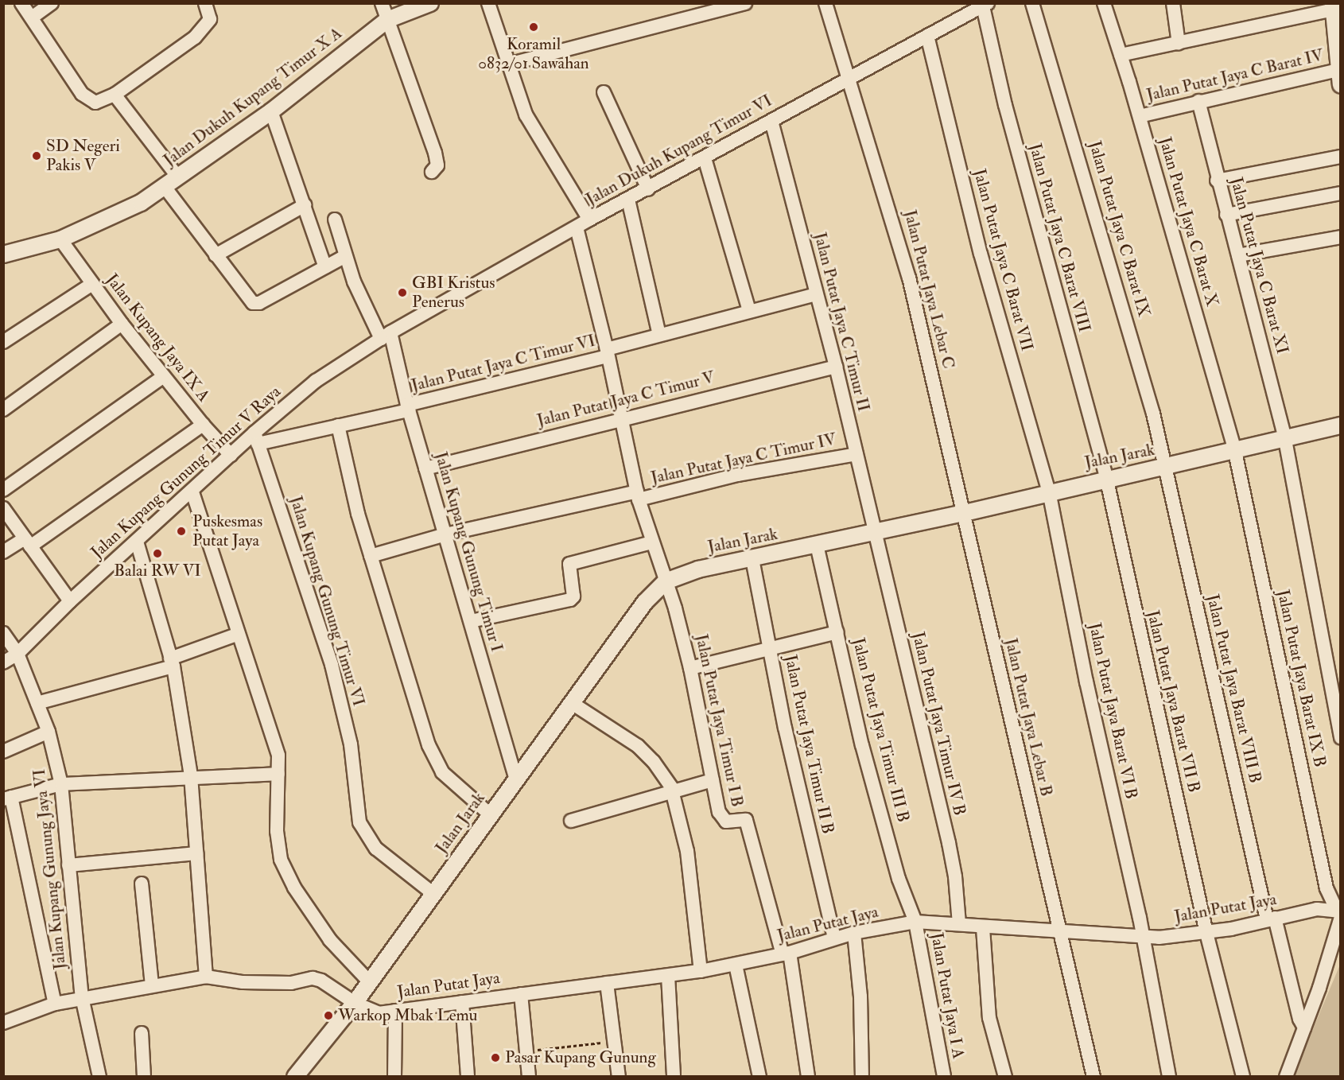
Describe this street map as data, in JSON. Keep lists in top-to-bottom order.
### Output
{
  "streets": {
    "street": [
      "Jalan Putat Jaya C Barat IV",
      "Jalan Dukuh Kupang Timur X A",
      "Jalan Dukuh Kupang Timur VI",
      "Jalan Putat Jaya C Barat X",
      "Jalan Putat Jaya C Barat IX",
      "Jalan Putat Jaya C Barat VIII",
      "Jalan Putat Jaya C Barat VII",
      "Jalan Putat Jaya C Barat XI",
      "Jalan Putat Jaya Lebar C",
      "Jalan Putat Jaya C Timur II",
      "Jalan Kupang Jaya IX A",
      "Jalan Putat Jaya C Timur VI",
      "Jalan Putat Jaya C Timur V",
      "Jalan Jarak",
      "Jalan Putat Jaya C Timur IV",
      "Jalan Kupang Gunung Timur V Raya",
      "Jalan Kupang Gunung Timur I",
      "Jalan Kupang Gunung Timur VI",
      "Jalan Putat Jaya Barat IX B",
      "Jalan Putat Jaya Barat VIII B",
      "Jalan Putat Jaya Barat VII B",
      "Jalan Putat Jaya Barat VI B",
      "Jalan Putat Jaya Lebar B",
      "Jalan Putat Jaya Timur I B",
      "Jalan Putat Jaya Timur IV B",
      "Jalan Putat Jaya Timur III B",
      "Jalan Putat Jaya Timur II B",
      "Jalan Kupang Gunung Jaya VI",
      "Jalan Putat Jaya",
      "Jalan Putat Jaya I A"
    ]
  },
  "crossings": [
    ["Jalan Putat Jaya C Barat IV", "Jalan Putat Jaya C Barat X"],
    ["Jalan Putat Jaya C Barat IV", "Jalan Putat Jaya C Barat XI"],
    ["Jalan Dukuh Kupang Timur X A", "Jalan Kupang Jaya IX A"],
    ["Jalan Dukuh Kupang Timur VI", "Jalan Putat Jaya C Barat VIII"],
    ["Jalan Dukuh Kupang Timur VI", "Jalan Putat Jaya C Barat VII"],
    ["Jalan Dukuh Kupang Timur VI", "Jalan Putat Jaya Lebar C"],
    ["Jalan Dukuh Kupang Timur VI", "Jalan Putat Jaya C Timur II"],
    ["Jalan Dukuh Kupang Timur VI", "Jalan Kupang Gunung Timur V Raya"],
    ["Jalan Dukuh Kupang Timur VI", "Jalan Kupang Gunung Timur I"],
    ["Jalan Dukuh Kupang Timur VI", "Jalan Putat Jaya Timur I B"],
    ["Jalan Putat Jaya C Barat X", "Jalan Jarak"],
    ["Jalan Putat Jaya C Barat X", "Jalan Putat Jaya Barat IX B"],
    ["Jalan Putat Jaya C Barat IX", "Jalan Jarak"],
    ["Jalan Putat Jaya C Barat IX", "Jalan Putat Jaya Barat VIII B"],
    ["Jalan Putat Jaya C Barat VIII", "Jalan Jarak"],
    ["Jalan Putat Jaya C Barat VIII", "Jalan Putat Jaya Barat VII B"],
    ["Jalan Putat Jaya C Barat VII", "Jalan Jarak"],
    ["Jalan Putat Jaya C Barat VII", "Jalan Putat Jaya Barat VI B"],
    ["Jalan Putat Jaya C Barat XI", "Jalan Jarak"],
    ["Jalan Putat Jaya Lebar C", "Jalan Jarak"],
    ["Jalan Putat Jaya Lebar C", "Jalan Putat Jaya Lebar B"],
    ["Jalan Putat Jaya C Timur II", "Jalan Putat Jaya C Timur VI"],
    ["Jalan Putat Jaya C Timur II", "Jalan Putat Jaya C Timur V"],
    ["Jalan Putat Jaya C Timur II", "Jalan Jarak"],
    ["Jalan Putat Jaya C Timur II", "Jalan Putat Jaya C Timur IV"],
    ["Jalan Putat Jaya C Timur II", "Jalan Putat Jaya Timur IV B"],
    ["Jalan Kupang Jaya IX A", "Jalan Kupang Gunung Timur V Raya"],
    ["Jalan Putat Jaya C Timur VI", "Jalan Kupang Gunung Timur V Raya"],
    ["Jalan Putat Jaya C Timur VI", "Jalan Kupang Gunung Timur I"],
    ["Jalan Putat Jaya C Timur VI", "Jalan Kupang Gunung Timur VI"],
    ["Jalan Putat Jaya C Timur VI", "Jalan Putat Jaya Timur I B"],
    ["Jalan Putat Jaya C Timur V", "Jalan Kupang Gunung Timur I"],
    ["Jalan Putat Jaya C Timur V", "Jalan Putat Jaya Timur I B"],
    ["Jalan Jarak", "Jalan Kupang Gunung Timur I"],
    ["Jalan Jarak", "Jalan Kupang Gunung Timur VI"],
    ["Jalan Jarak", "Jalan Putat Jaya Barat IX B"],
    ["Jalan Jarak", "Jalan Putat Jaya Barat VIII B"],
    ["Jalan Jarak", "Jalan Putat Jaya Barat VII B"],
    ["Jalan Jarak", "Jalan Putat Jaya Barat VI B"],
    ["Jalan Jarak", "Jalan Putat Jaya Lebar B"],
    ["Jalan Jarak", "Jalan Putat Jaya Timur I B"],
    ["Jalan Jarak", "Jalan Putat Jaya Timur IV B"],
    ["Jalan Jarak", "Jalan Putat Jaya Timur III B"],
    ["Jalan Jarak", "Jalan Putat Jaya Timur II B"],
    ["Jalan Jarak", "Jalan Putat Jaya"],
    ["Jalan Putat Jaya C Timur IV", "Jalan Kupang Gunung Timur I"],
    ["Jalan Putat Jaya C Timur IV", "Jalan Putat Jaya Timur I B"],
    ["Jalan Kupang Gunung Timur V Raya", "Jalan Kupang Gunung Timur I"],
    ["Jalan Kupang Gunung Timur V Raya", "Jalan Kupang Gunung Timur VI"],
    ["Jalan Kupang Gunung Timur V Raya", "Jalan Kupang Gunung Jaya VI"],
    ["Jalan Putat Jaya Barat IX B", "Jalan Putat Jaya"],
    ["Jalan Putat Jaya Barat VIII B", "Jalan Putat Jaya"],
    ["Jalan Putat Jaya Barat VII B", "Jalan Putat Jaya"],
    ["Jalan Putat Jaya Barat VI B", "Jalan Putat Jaya"],
    ["Jalan Putat Jaya Lebar B", "Jalan Putat Jaya"],
    ["Jalan Putat Jaya Timur I B", "Jalan Putat Jaya"],
    ["Jalan Putat Jaya Timur IV B", "Jalan Putat Jaya"],
    ["Jalan Putat Jaya Timur III B", "Jalan Putat Jaya"],
    ["Jalan Putat Jaya Timur III B", "Jalan Putat Jaya I A"],
    ["Jalan Putat Jaya Timur II B", "Jalan Putat Jaya"],
    ["Jalan Kupang Gunung Jaya VI", "Jalan Putat Jaya"],
    ["Jalan Putat Jaya", "Jalan Putat Jaya I A"]
  ],
  "places": [
    "Koramil 0832/01 Sawahan",
    "SD Negeri Pakis V",
    "GBI Kristus Penerus",
    "Puskesmas Putat Jaya",
    "Balai RW VI",
    "Warkop Mbak Lemu",
    "Pasar Kupang Gunung"
  ]
}
